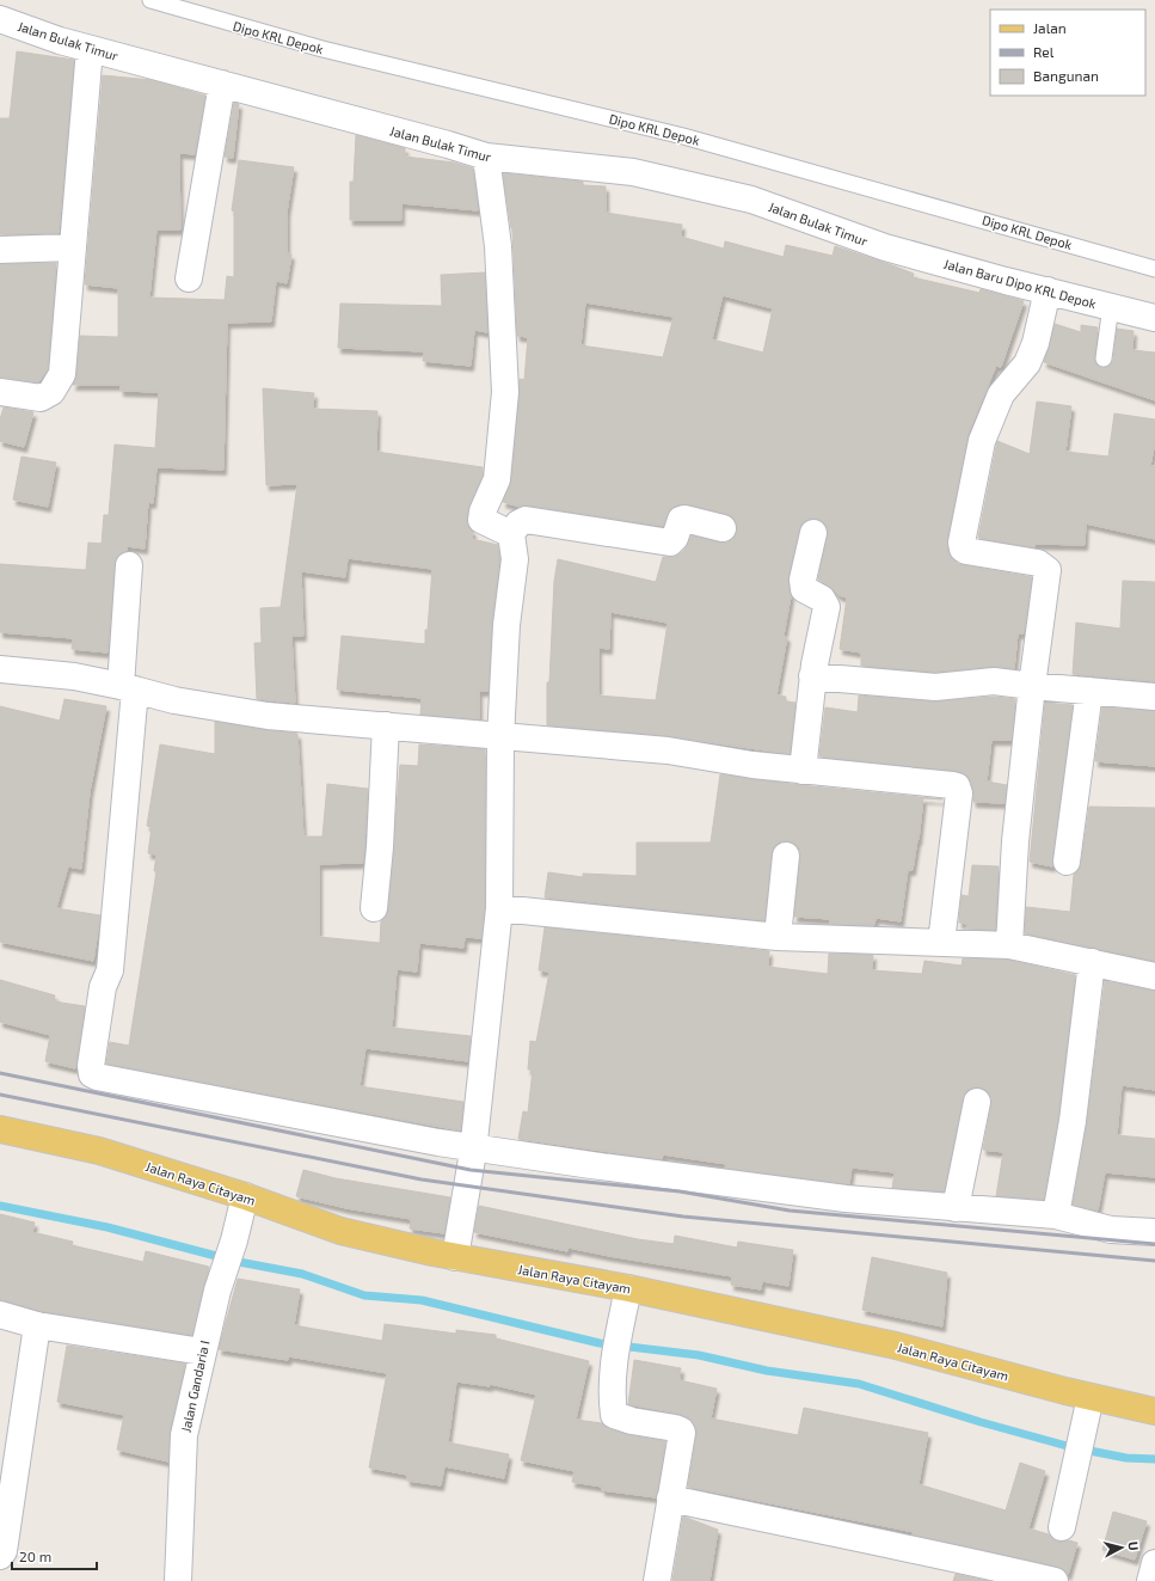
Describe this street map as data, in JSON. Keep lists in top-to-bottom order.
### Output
{
  "streets": {
    "main road": ["Jalan Raya Citayam"],
    "street": ["Jalan Bulak Timur", "Jalan Baru Dipo KRL Depok", "Jalan Gandaria I"],
    "lane": ["Dipo KRL Depok"]
  },
  "crossings": [
    ["Jalan Bulak Timur", "Jalan Baru Dipo KRL Depok"],
    ["Jalan Raya Citayam", "Jalan Gandaria I"]
  ],
  "legend": ["Jalan", "Rel", "Bangunan"],
  "scale_bar": "20 m",
  "north": "right"
}
